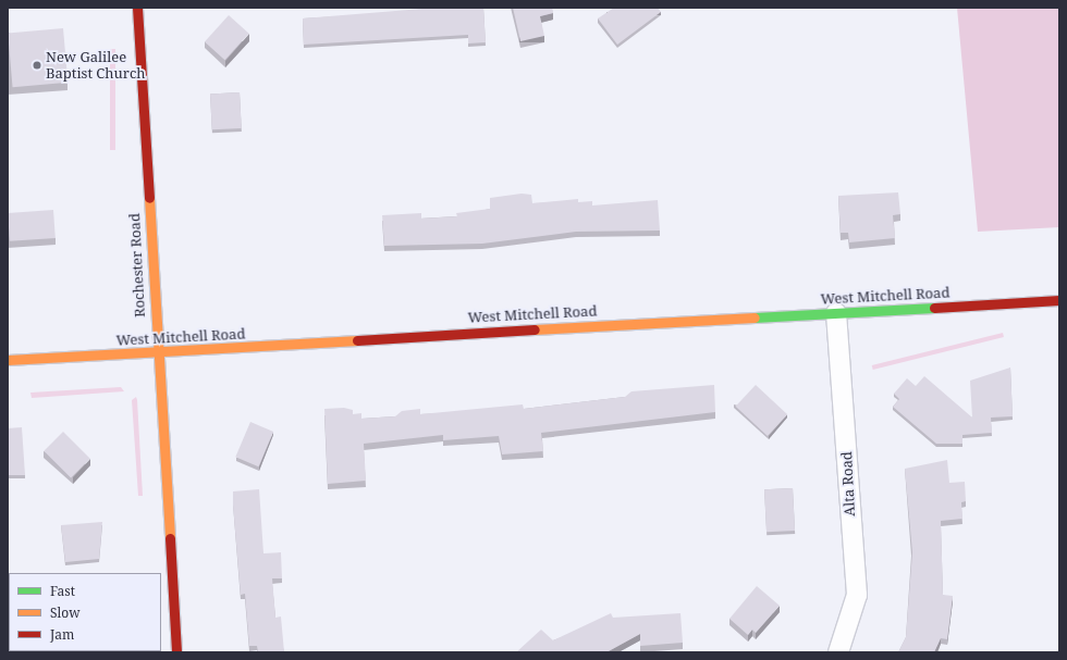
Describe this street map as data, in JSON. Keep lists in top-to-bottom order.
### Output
{
  "streets": {
    "main road": ["Rochester Road", "West Mitchell Road"],
    "street": ["Alta Road"]
  },
  "crossings": [
    ["Rochester Road", "West Mitchell Road"],
    ["West Mitchell Road", "Alta Road"]
  ],
  "places": ["New Galilee Baptist Church"],
  "legend": ["Fast", "Slow", "Jam"]
}
